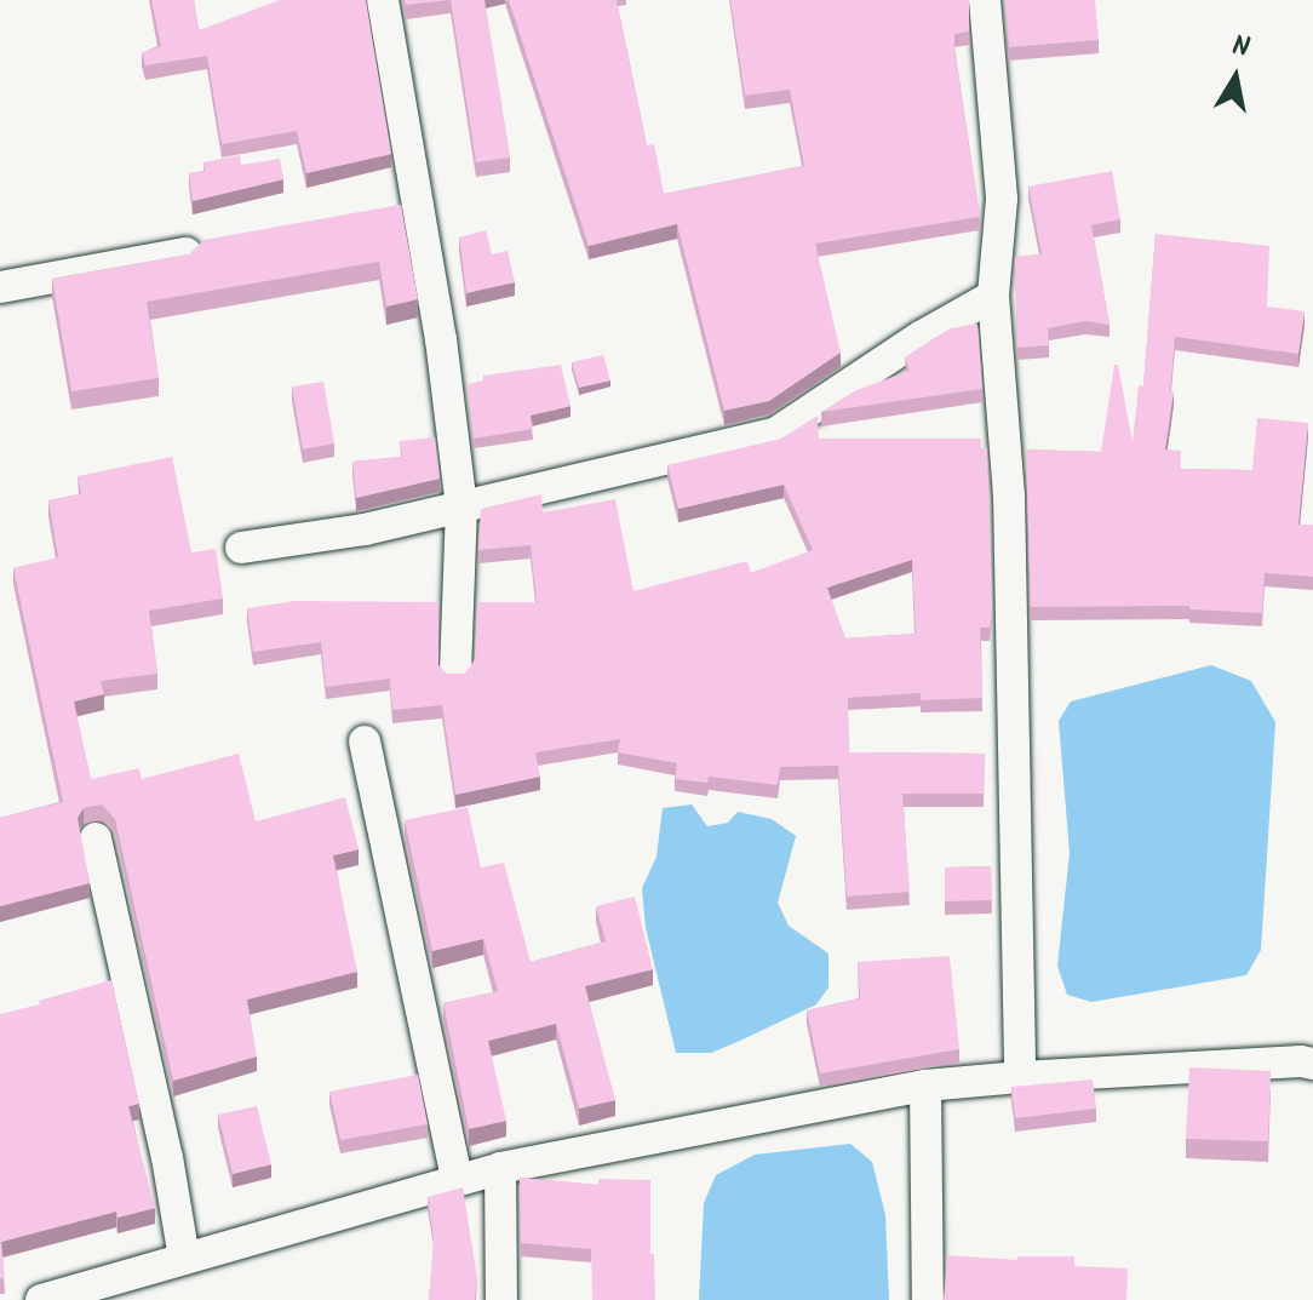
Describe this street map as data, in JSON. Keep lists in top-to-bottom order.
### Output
{
  "north": "top"
}
